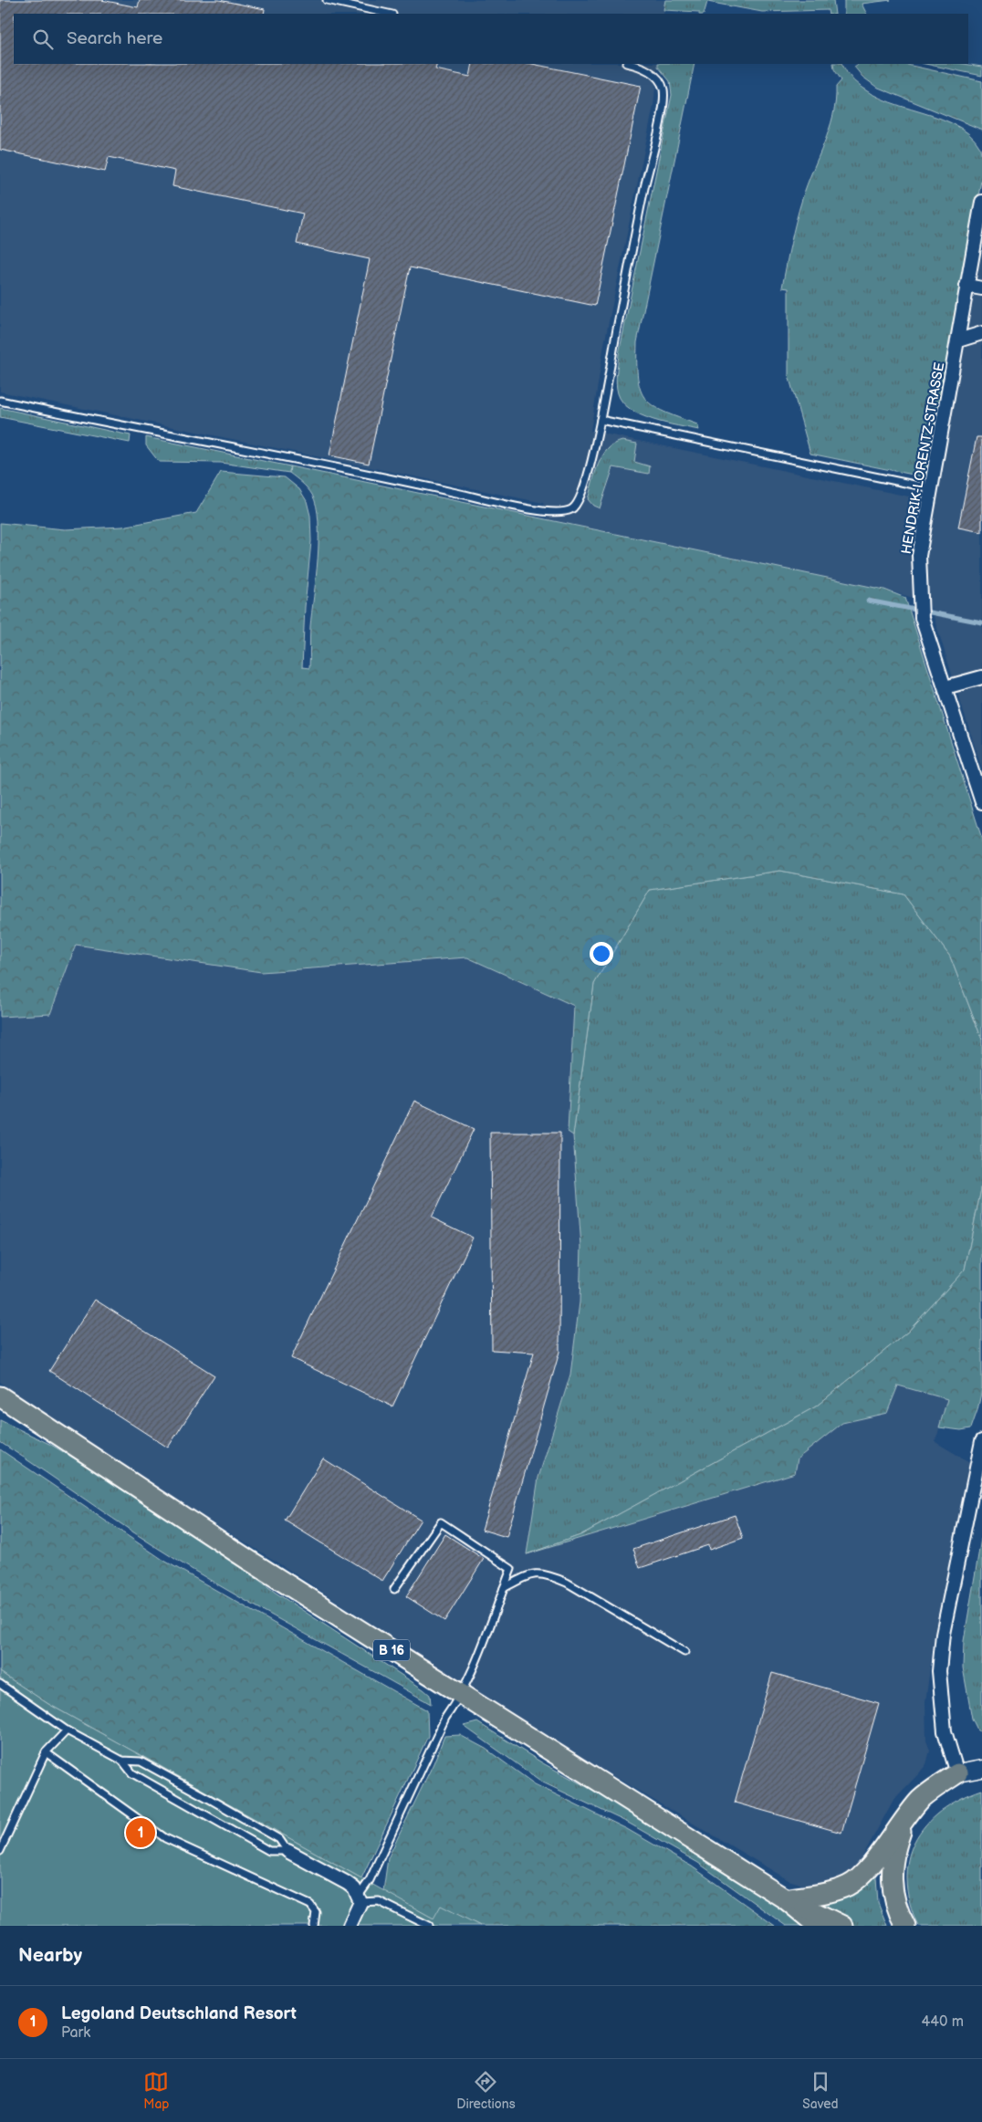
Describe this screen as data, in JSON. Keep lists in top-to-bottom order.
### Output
{
  "streets": {
    "main road": ["B 16"],
    "street": ["HENDRIK-LORENTZ-STRASSE"]
  },
  "page": {
    "search": "Search here",
    "pins": "1",
    "heading": "Nearby",
    "list": [
      {
        "mark": "1",
        "name": "Legoland Deutschland Resort",
        "note": "Park",
        "value": "440 m"
      }
    ],
    "nav": ["Map", "Directions", "Saved"]
  }
}
